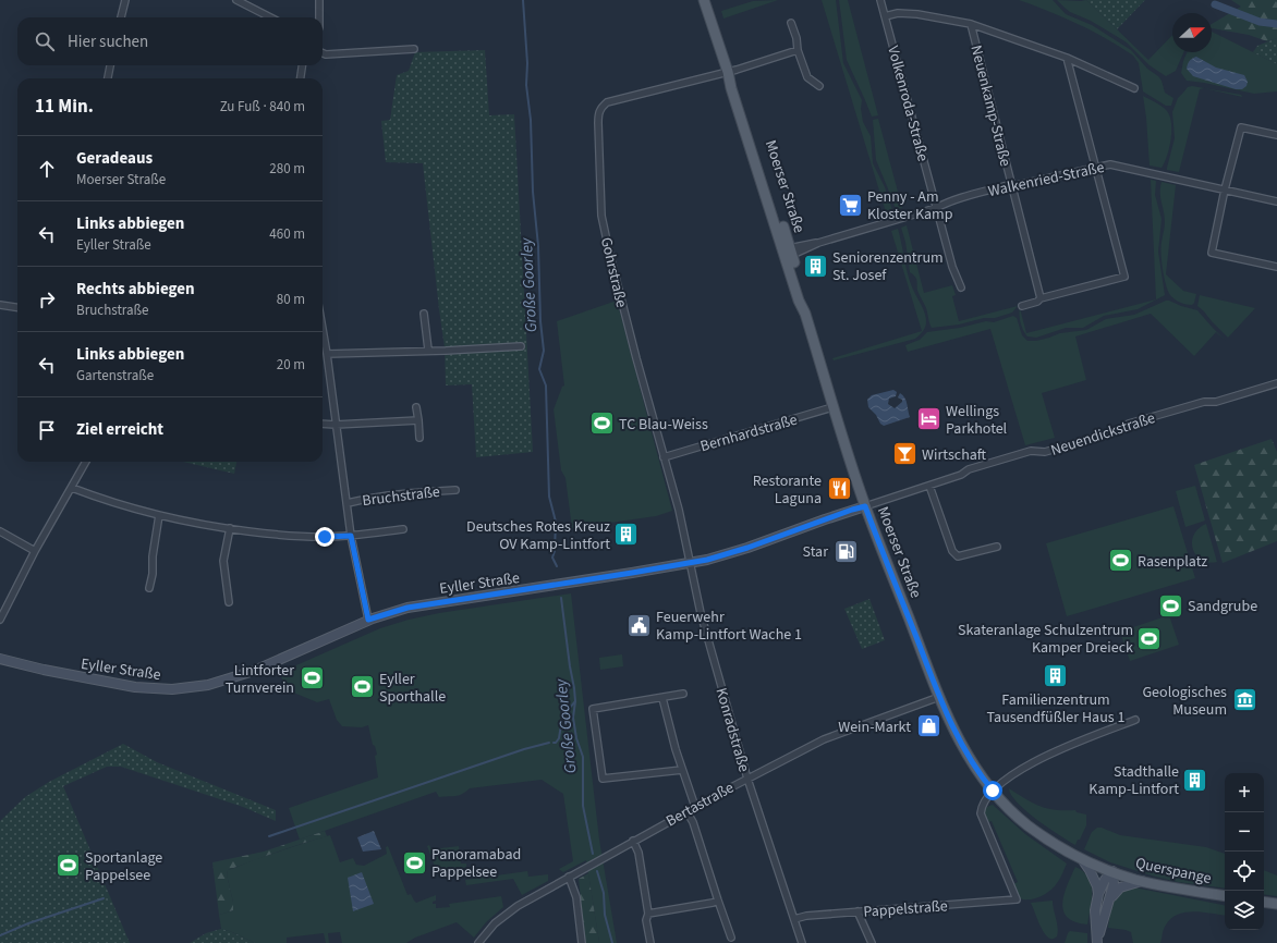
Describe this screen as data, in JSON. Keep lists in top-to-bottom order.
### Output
{
  "streets": {
    "main road": ["Moerser Straße", "Eyller Straße", "Querspange"],
    "street": [
      "Volkenroda-Straße",
      "Neuenkamp-Straße",
      "Walkenried-Straße",
      "Gohrstraße",
      "Bernhardstraße",
      "Neuendickstraße",
      "Bruchstraße",
      "Konradstraße",
      "Bertastraße",
      "Pappelstraße"
    ]
  },
  "crossings": [
    ["Volkenroda-Straße", "Walkenried-Straße"],
    ["Neuenkamp-Straße", "Walkenried-Straße"],
    ["Walkenried-Straße", "Moerser Straße"],
    ["Moerser Straße", "Gohrstraße"],
    ["Moerser Straße", "Bernhardstraße"],
    ["Moerser Straße", "Neuendickstraße"],
    ["Moerser Straße", "Eyller Straße"],
    ["Moerser Straße", "Bertastraße"],
    ["Moerser Straße", "Querspange"],
    ["Moerser Straße", "Pappelstraße"],
    ["Gohrstraße", "Bernhardstraße"],
    ["Gohrstraße", "Eyller Straße"],
    ["Gohrstraße", "Konradstraße"],
    ["Neuendickstraße", "Eyller Straße"],
    ["Bruchstraße", "Eyller Straße"],
    ["Eyller Straße", "Konradstraße"],
    ["Konradstraße", "Bertastraße"],
    ["Konradstraße", "Pappelstraße"]
  ],
  "water": ["Große Goorley"],
  "places": {
    "supermarket": ["Penny - Am Kloster Kamp"],
    "building": [
      "Seniorenzentrum St. Josef",
      "Deutsches Rotes Kreuz OV Kamp-Lintfort",
      "Familienzentrum Tausendfüßler Haus 1",
      "Stadthalle Kamp-Lintfort"
    ],
    "hotel": ["Wellings Parkhotel"],
    "sports": [
      "TC Blau-Weiss",
      "Rasenplatz",
      "Sandgrube",
      "Skateranlage Schulzentrum Kamper Dreieck",
      "Lintforter Turnverein",
      "Eyller Sporthalle",
      "Panoramabad Pappelsee",
      "Sportanlage Pappelsee"
    ],
    "bar": ["Wirtschaft"],
    "restaurant": ["Restorante Laguna"],
    "fuel station": ["Star"],
    "public building": ["Feuerwehr Kamp-Lintfort Wache 1"],
    "museum": ["Geologisches Museum"],
    "shop": ["Wein-Markt"]
  },
  "north": "right",
  "page": {
    "search": "Hier suchen",
    "heading": ["11 Min.", "Zu Fuß · 840 m"],
    "list": [
      ["Geradeaus", "Moerser Straße", "280 m"],
      ["Links abbiegen", "Eyller Straße", "460 m"],
      ["Rechts abbiegen", "Bruchstraße", "80 m"],
      ["Links abbiegen", "Gartenstraße", "20 m"],
      "Ziel erreicht"
    ],
    "map_buttons": ["+", "−"]
  }
}
